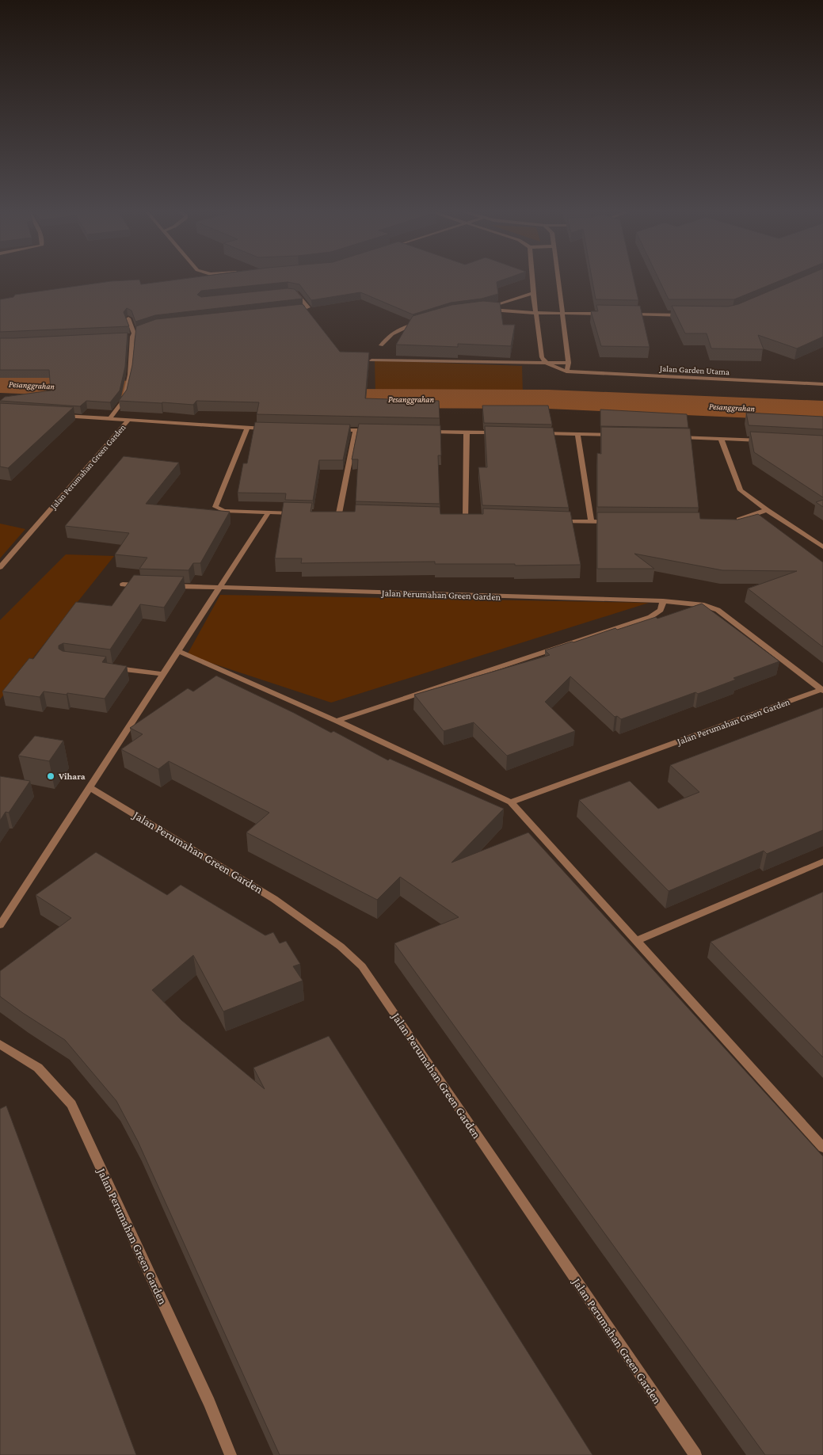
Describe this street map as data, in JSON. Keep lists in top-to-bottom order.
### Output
{
  "streets": {
    "street": ["Jalan Garden Utama", "Jalan Perumahan Green Garden"]
  },
  "water": ["Pesanggrahan"],
  "places": ["Vihara"]
}
